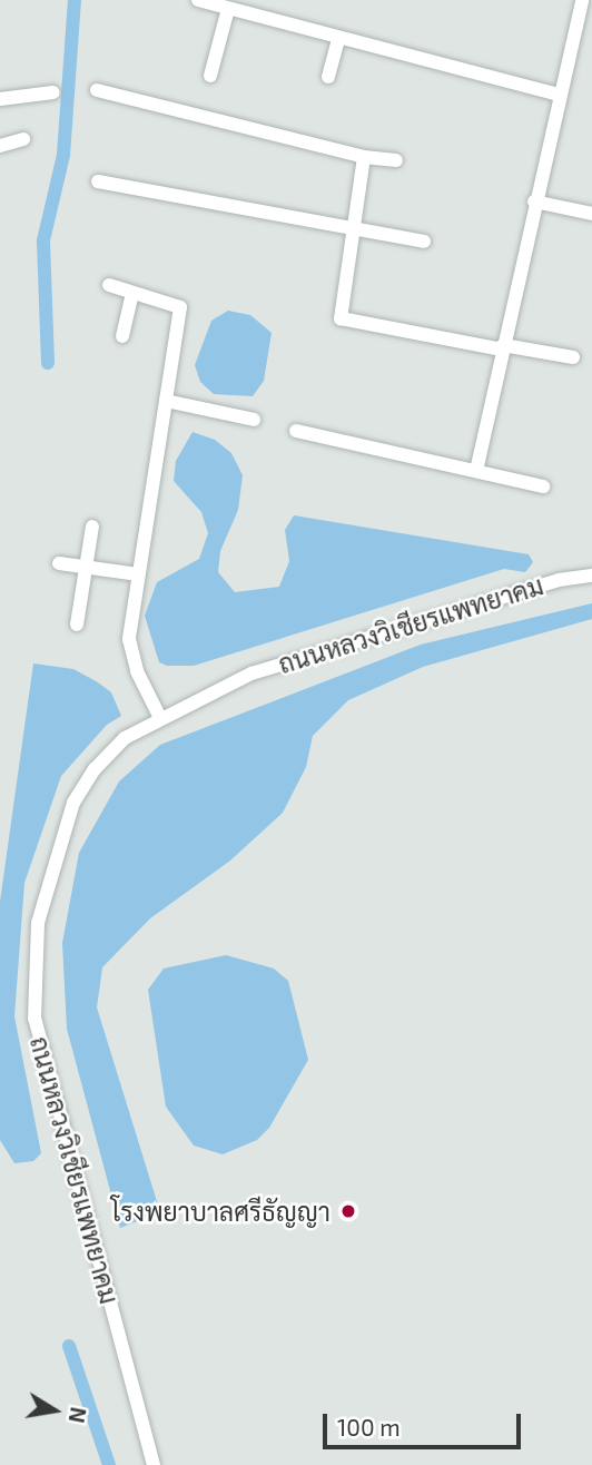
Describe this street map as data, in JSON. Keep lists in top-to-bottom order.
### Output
{
  "streets": {
    "street": ["ถนนหลวงวิเชียรแพทยาคม"]
  },
  "places": ["โรงพยาบาลศรีธัญญา"],
  "scale_bar": "100 m",
  "north": "right"
}
